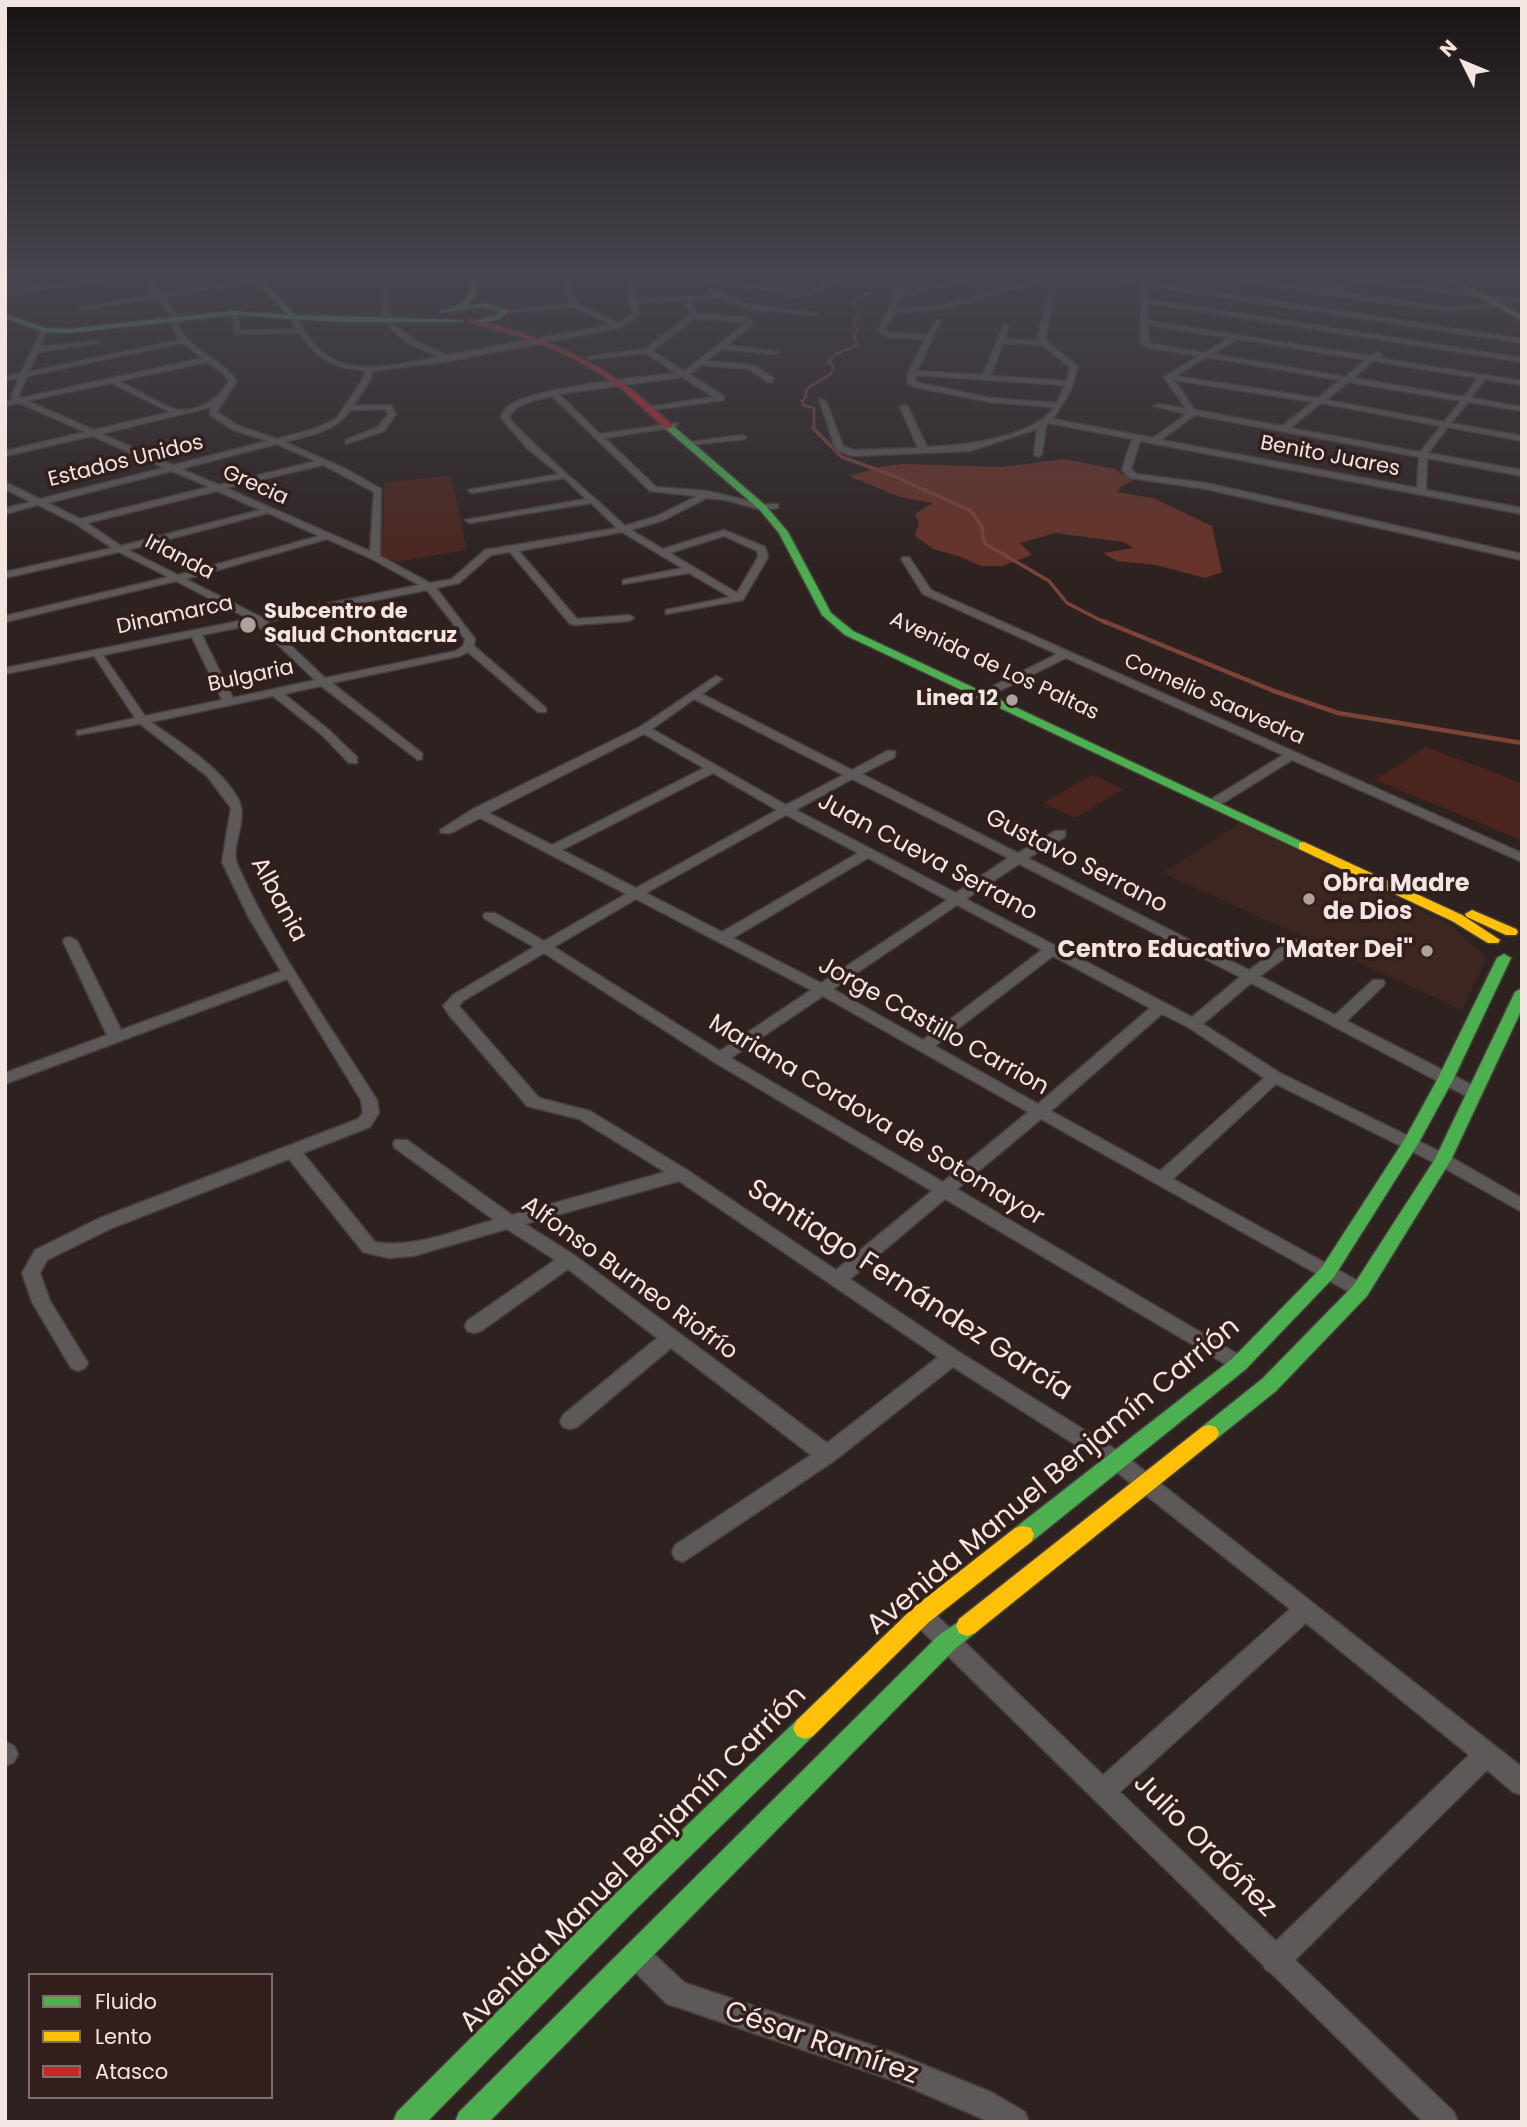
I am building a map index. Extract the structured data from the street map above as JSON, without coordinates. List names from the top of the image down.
{
  "streets": {
    "main road": ["Avenida de Los Paltas", "Avenida Manuel Benjamín Carrión"],
    "street": [
      "Benito Juares",
      "Estados Unidos",
      "Grecia",
      "Irlanda",
      "Dinamarca",
      "Bulgaria",
      "Cornelio Saavedra",
      "Juan Cueva Serrano",
      "Gustavo Serrano",
      "Albania",
      "Jorge Castillo Carrion",
      "Mariana Cordova de Sotomayor",
      "Alfonso Burneo Riofrío",
      "Santiago Fernández García",
      "Julio Ordóñez",
      "César Ramírez"
    ]
  },
  "crossings": [
    ["Estados Unidos", "Grecia"],
    ["Estados Unidos", "Irlanda"],
    ["Grecia", "Dinamarca"],
    ["Irlanda", "Dinamarca"],
    ["Irlanda", "Bulgaria"],
    ["Dinamarca", "Albania"],
    ["Bulgaria", "Albania"],
    ["Juan Cueva Serrano", "Avenida Manuel Benjamín Carrión"],
    ["Gustavo Serrano", "Avenida Manuel Benjamín Carrión"],
    ["Jorge Castillo Carrion", "Avenida Manuel Benjamín Carrión"],
    ["Mariana Cordova de Sotomayor", "Santiago Fernández García"],
    ["Mariana Cordova de Sotomayor", "Avenida Manuel Benjamín Carrión"],
    ["Santiago Fernández García", "Avenida Manuel Benjamín Carrión"],
    ["Avenida Manuel Benjamín Carrión", "Julio Ordóñez"]
  ],
  "places": [
    "Subcentro de Salud Chontacruz",
    "Linea 12",
    "Obra Madre de Dios",
    "Centro Educativo \"Mater Dei\""
  ],
  "legend": ["Fluido", "Lento", "Atasco"],
  "north": "top left"
}
